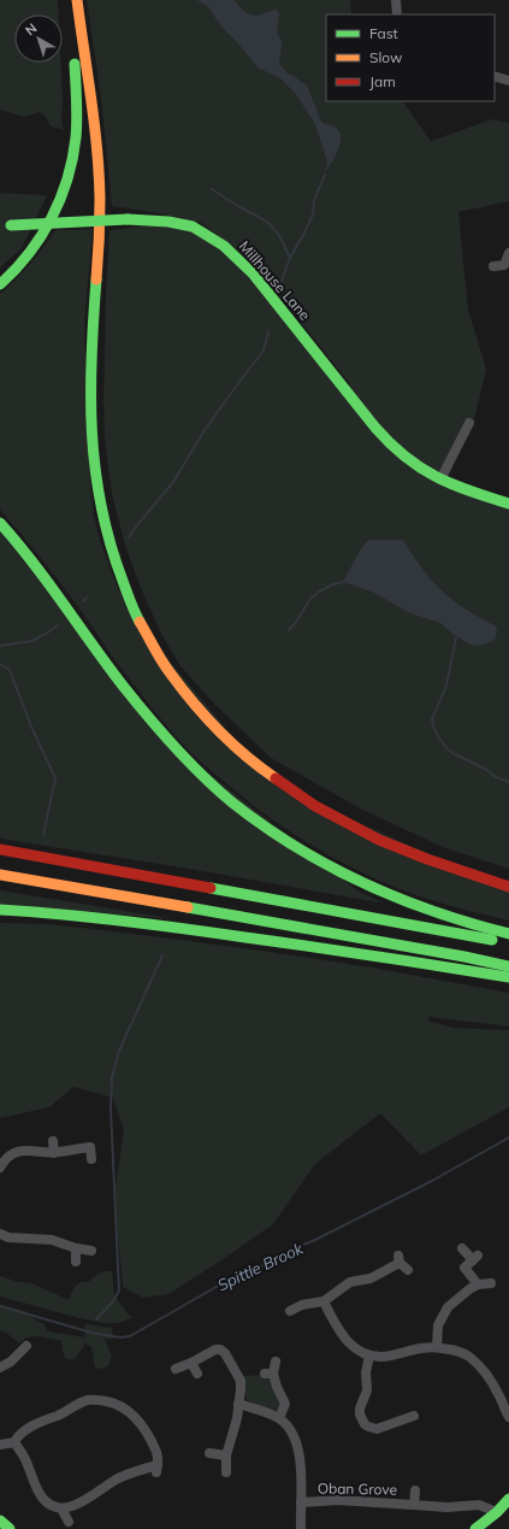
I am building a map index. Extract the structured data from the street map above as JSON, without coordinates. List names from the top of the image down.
{
  "streets": {
    "main road": ["Millhouse Lane"],
    "street": ["Oban Grove"]
  },
  "water": ["Spittle Brook"],
  "legend": ["Fast", "Slow", "Jam"],
  "north": "top left"
}
